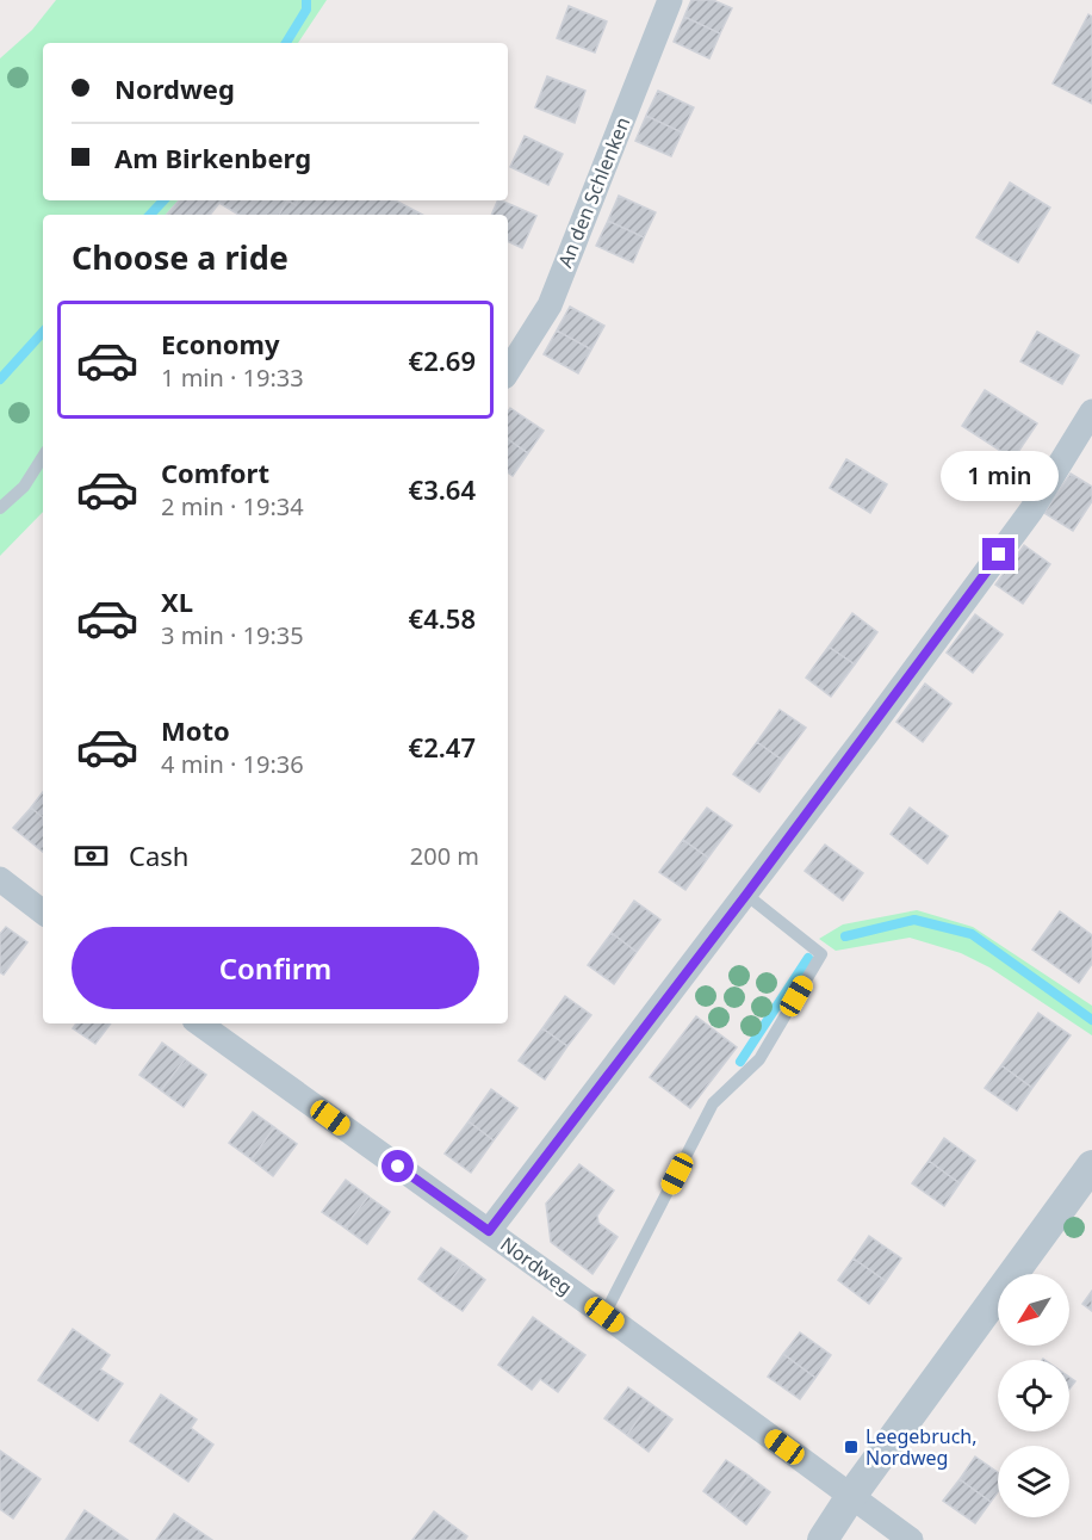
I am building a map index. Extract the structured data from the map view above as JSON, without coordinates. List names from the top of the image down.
{
  "streets": {
    "street": ["An den Schlenken", "Nordweg"]
  },
  "places": {
    "transit": ["Leegebruch, Nordweg"]
  },
  "north": "bottom left",
  "page": {
    "banner": ["Nordweg", "Am Birkenberg"],
    "heading": "Choose a ride",
    "list": [
      {
        "name": "Economy",
        "note": "1 min · 19:33",
        "value": "€2.69"
      },
      {
        "name": "Comfort",
        "note": "2 min · 19:34",
        "value": "€3.64"
      },
      {
        "name": "XL",
        "note": "3 min · 19:35",
        "value": "€4.58"
      },
      {
        "name": "Moto",
        "note": "4 min · 19:36",
        "value": "€2.47"
      }
    ],
    "bubble": "1 min",
    "pay": ["Cash", "200 m"],
    "buttons": "Confirm"
  }
}
